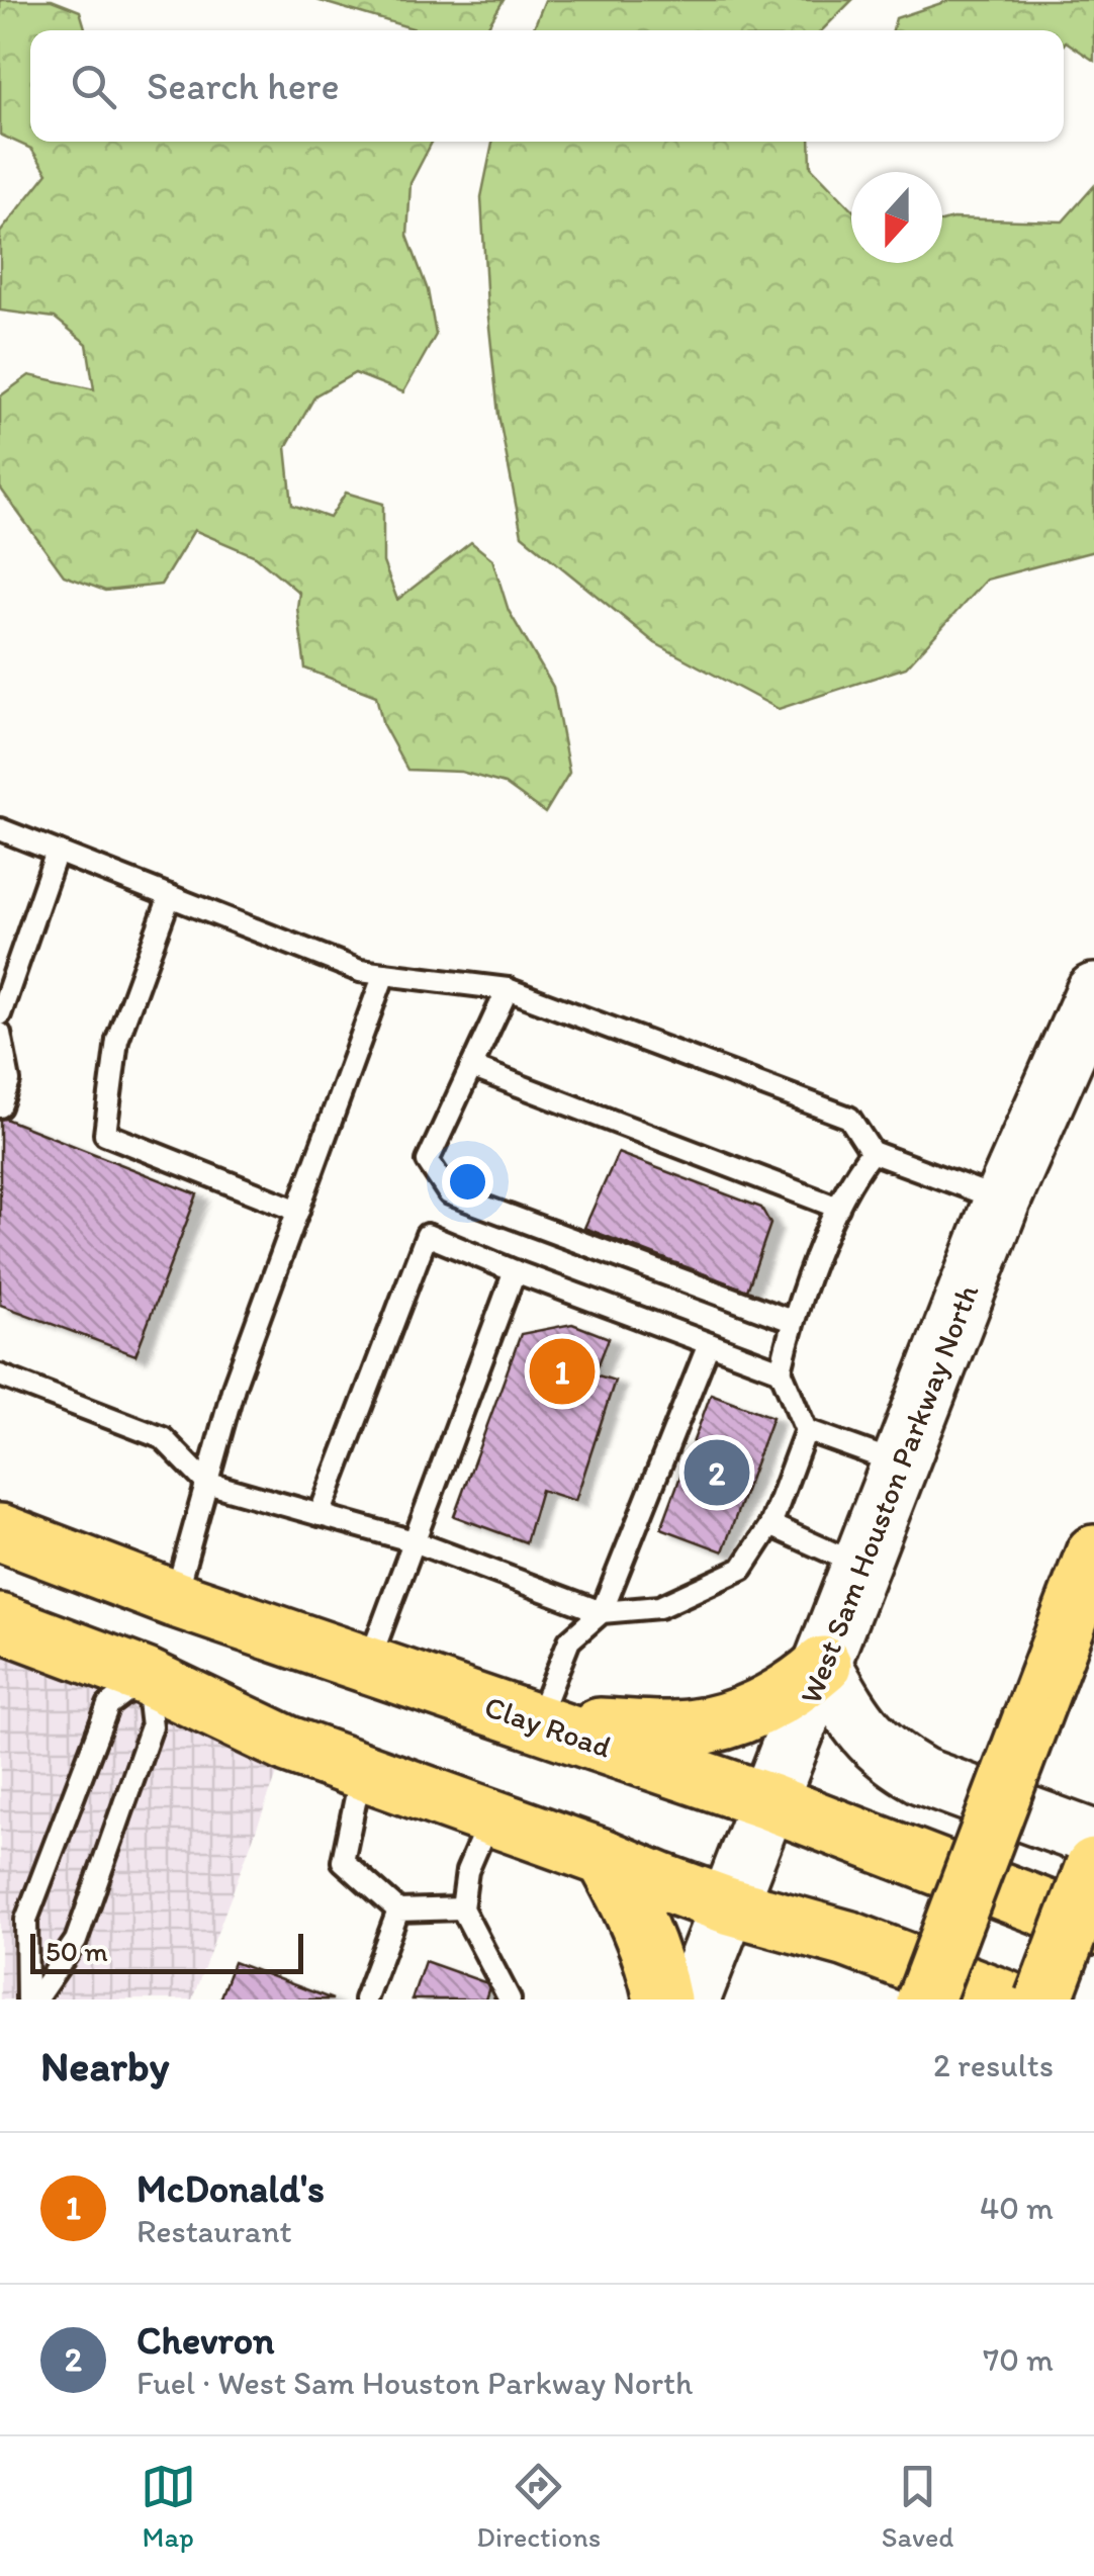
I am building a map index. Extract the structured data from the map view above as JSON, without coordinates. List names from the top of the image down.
{
  "streets": {
    "main road": ["West Sam Houston Parkway North", "Clay Road"]
  },
  "crossings": [
    ["West Sam Houston Parkway North", "Clay Road"]
  ],
  "scale_bar": "50 m",
  "north": "bottom",
  "page": {
    "search": "Search here",
    "pins": ["1", "2"],
    "scale": "50 m",
    "heading": ["Nearby", "2 results"],
    "list": [
      {
        "mark": "1",
        "name": "McDonald's",
        "note": "Restaurant",
        "value": "40 m"
      },
      {
        "mark": "2",
        "name": "Chevron",
        "note": "Fuel · West Sam Houston Parkway North",
        "value": "70 m"
      }
    ],
    "nav": ["Map", "Directions", "Saved"]
  }
}
